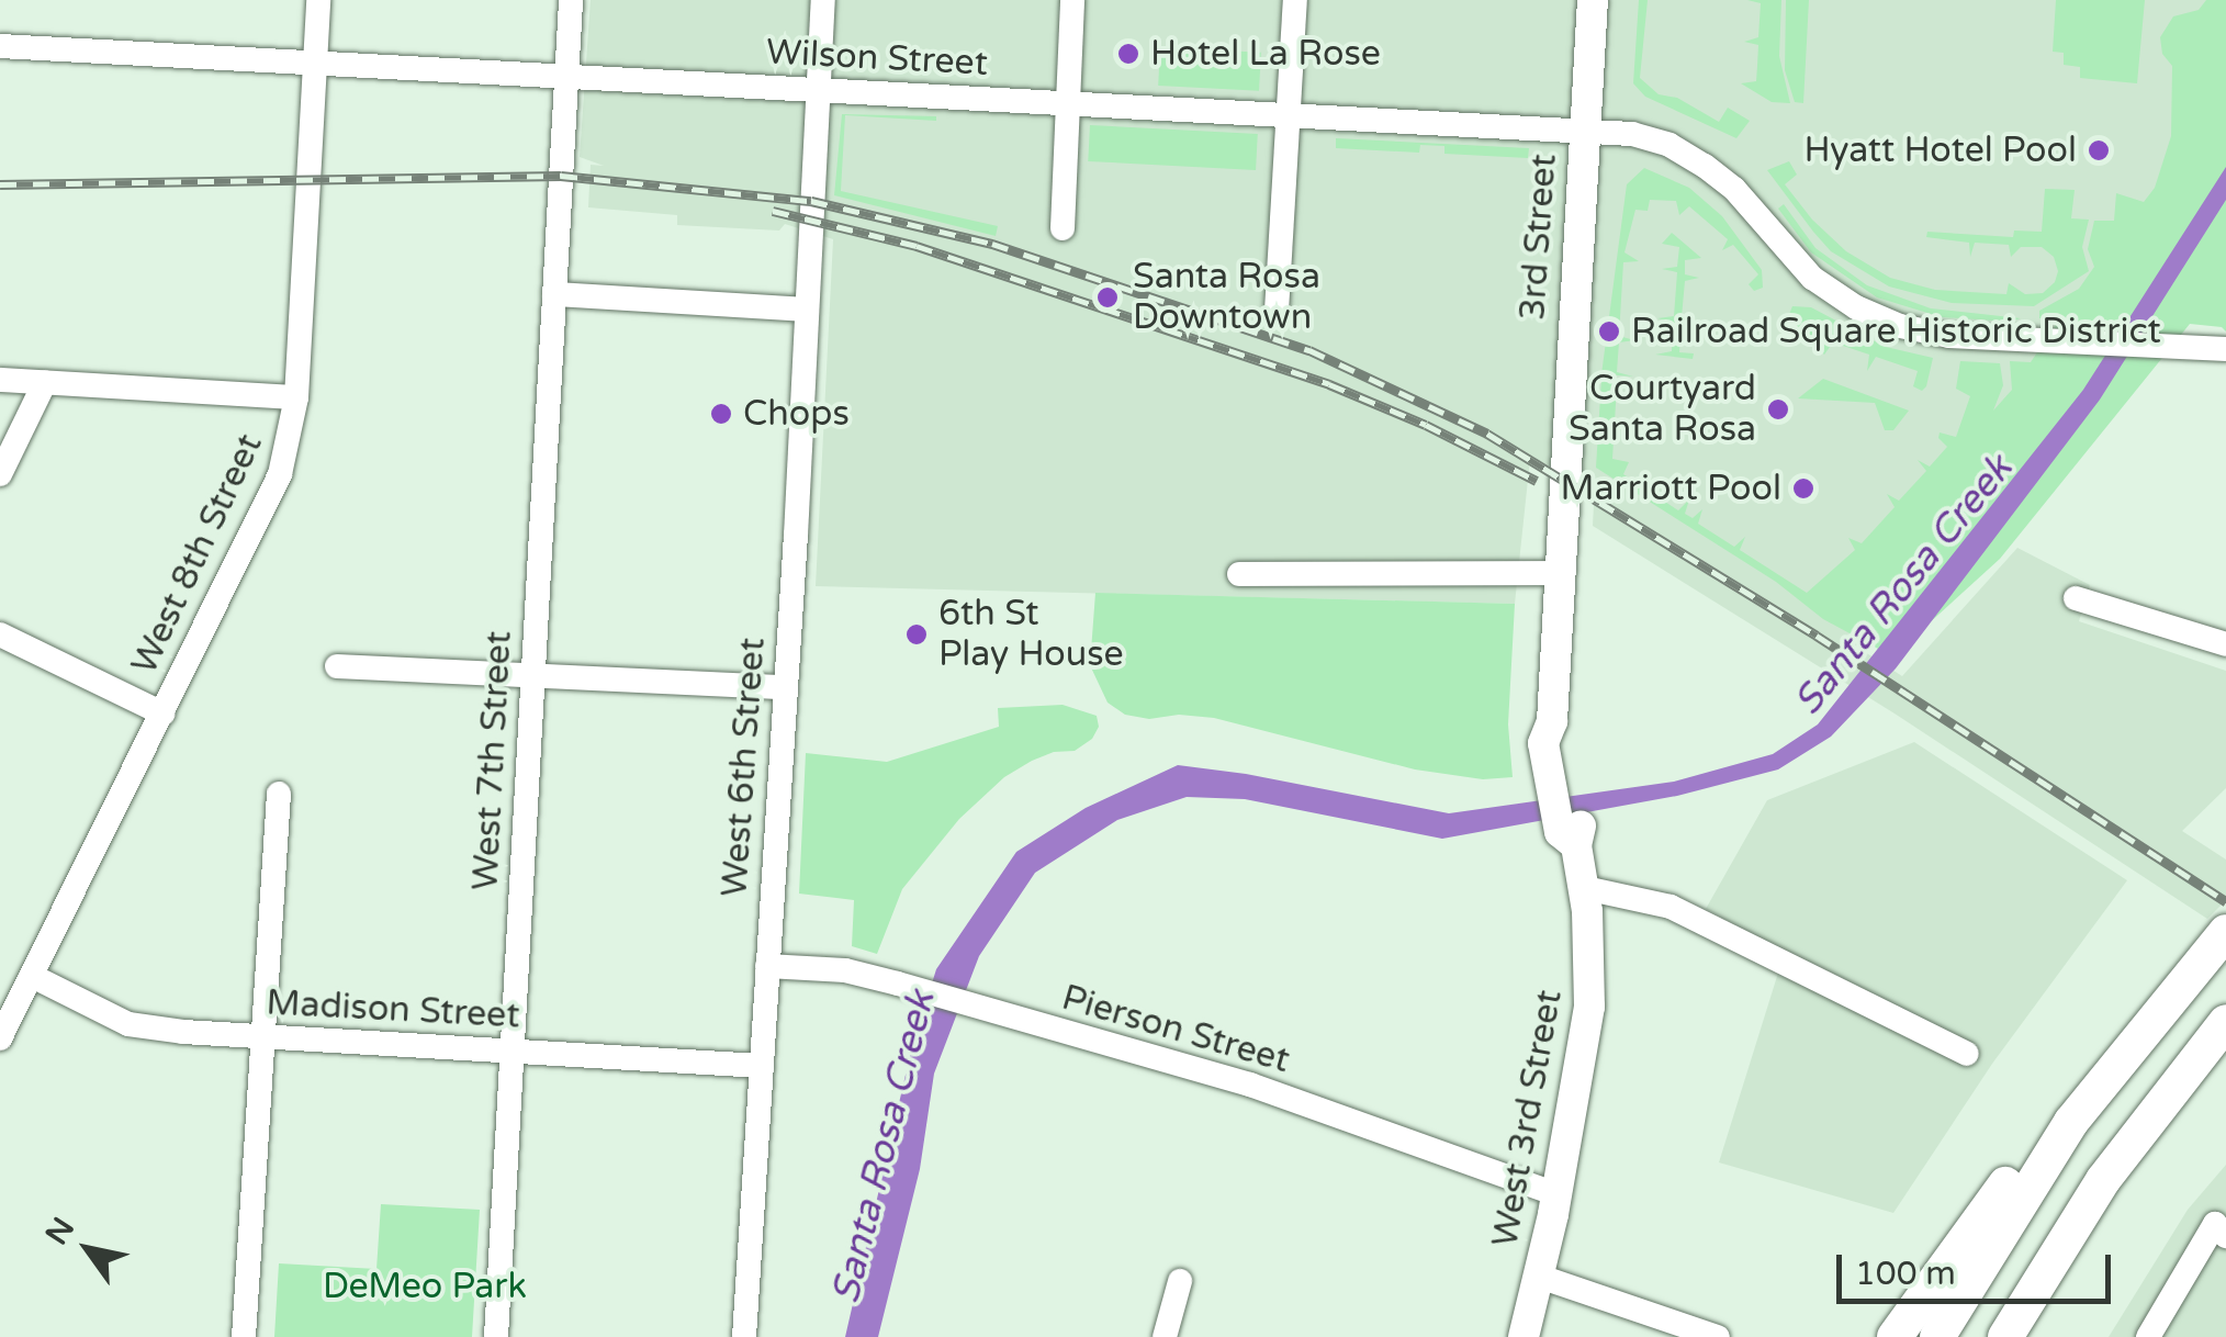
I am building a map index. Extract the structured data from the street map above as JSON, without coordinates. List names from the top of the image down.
{
  "streets": {
    "main road": ["3rd Street", "West 3rd Street"],
    "street": [
      "Wilson Street",
      "West 8th Street",
      "West 7th Street",
      "West 6th Street",
      "Madison Street",
      "Pierson Street"
    ]
  },
  "crossings": [
    ["Wilson Street", "3rd Street"],
    ["Wilson Street", "West 8th Street"],
    ["Wilson Street", "West 7th Street"],
    ["Wilson Street", "West 6th Street"],
    ["3rd Street", "West 3rd Street"],
    ["West 8th Street", "Madison Street"],
    ["West 7th Street", "Madison Street"],
    ["West 6th Street", "Madison Street"],
    ["West 6th Street", "Pierson Street"],
    ["Pierson Street", "West 3rd Street"]
  ],
  "water": ["Santa Rosa Creek"],
  "parks": ["DeMeo Park"],
  "places": [
    "Hotel La Rose",
    "Hyatt Hotel Pool",
    "Santa Rosa Downtown",
    "Railroad Square Historic District",
    "Courtyard Santa Rosa",
    "Chops",
    "Marriott Pool",
    "6th St Play House"
  ],
  "scale_bar": "100 m",
  "north": "top left"
}
